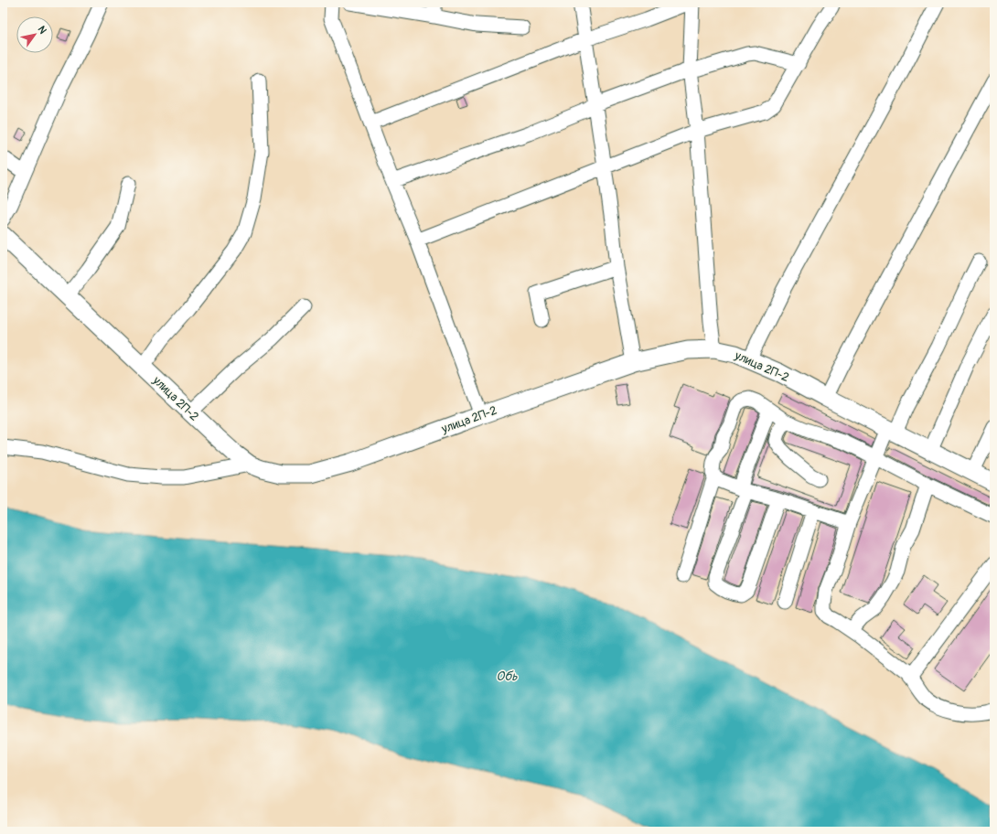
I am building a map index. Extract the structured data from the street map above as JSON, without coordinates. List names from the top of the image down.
{
  "streets": {
    "main road": ["улица 2П-2"]
  },
  "water": ["Обь"],
  "north": "top right"
}
